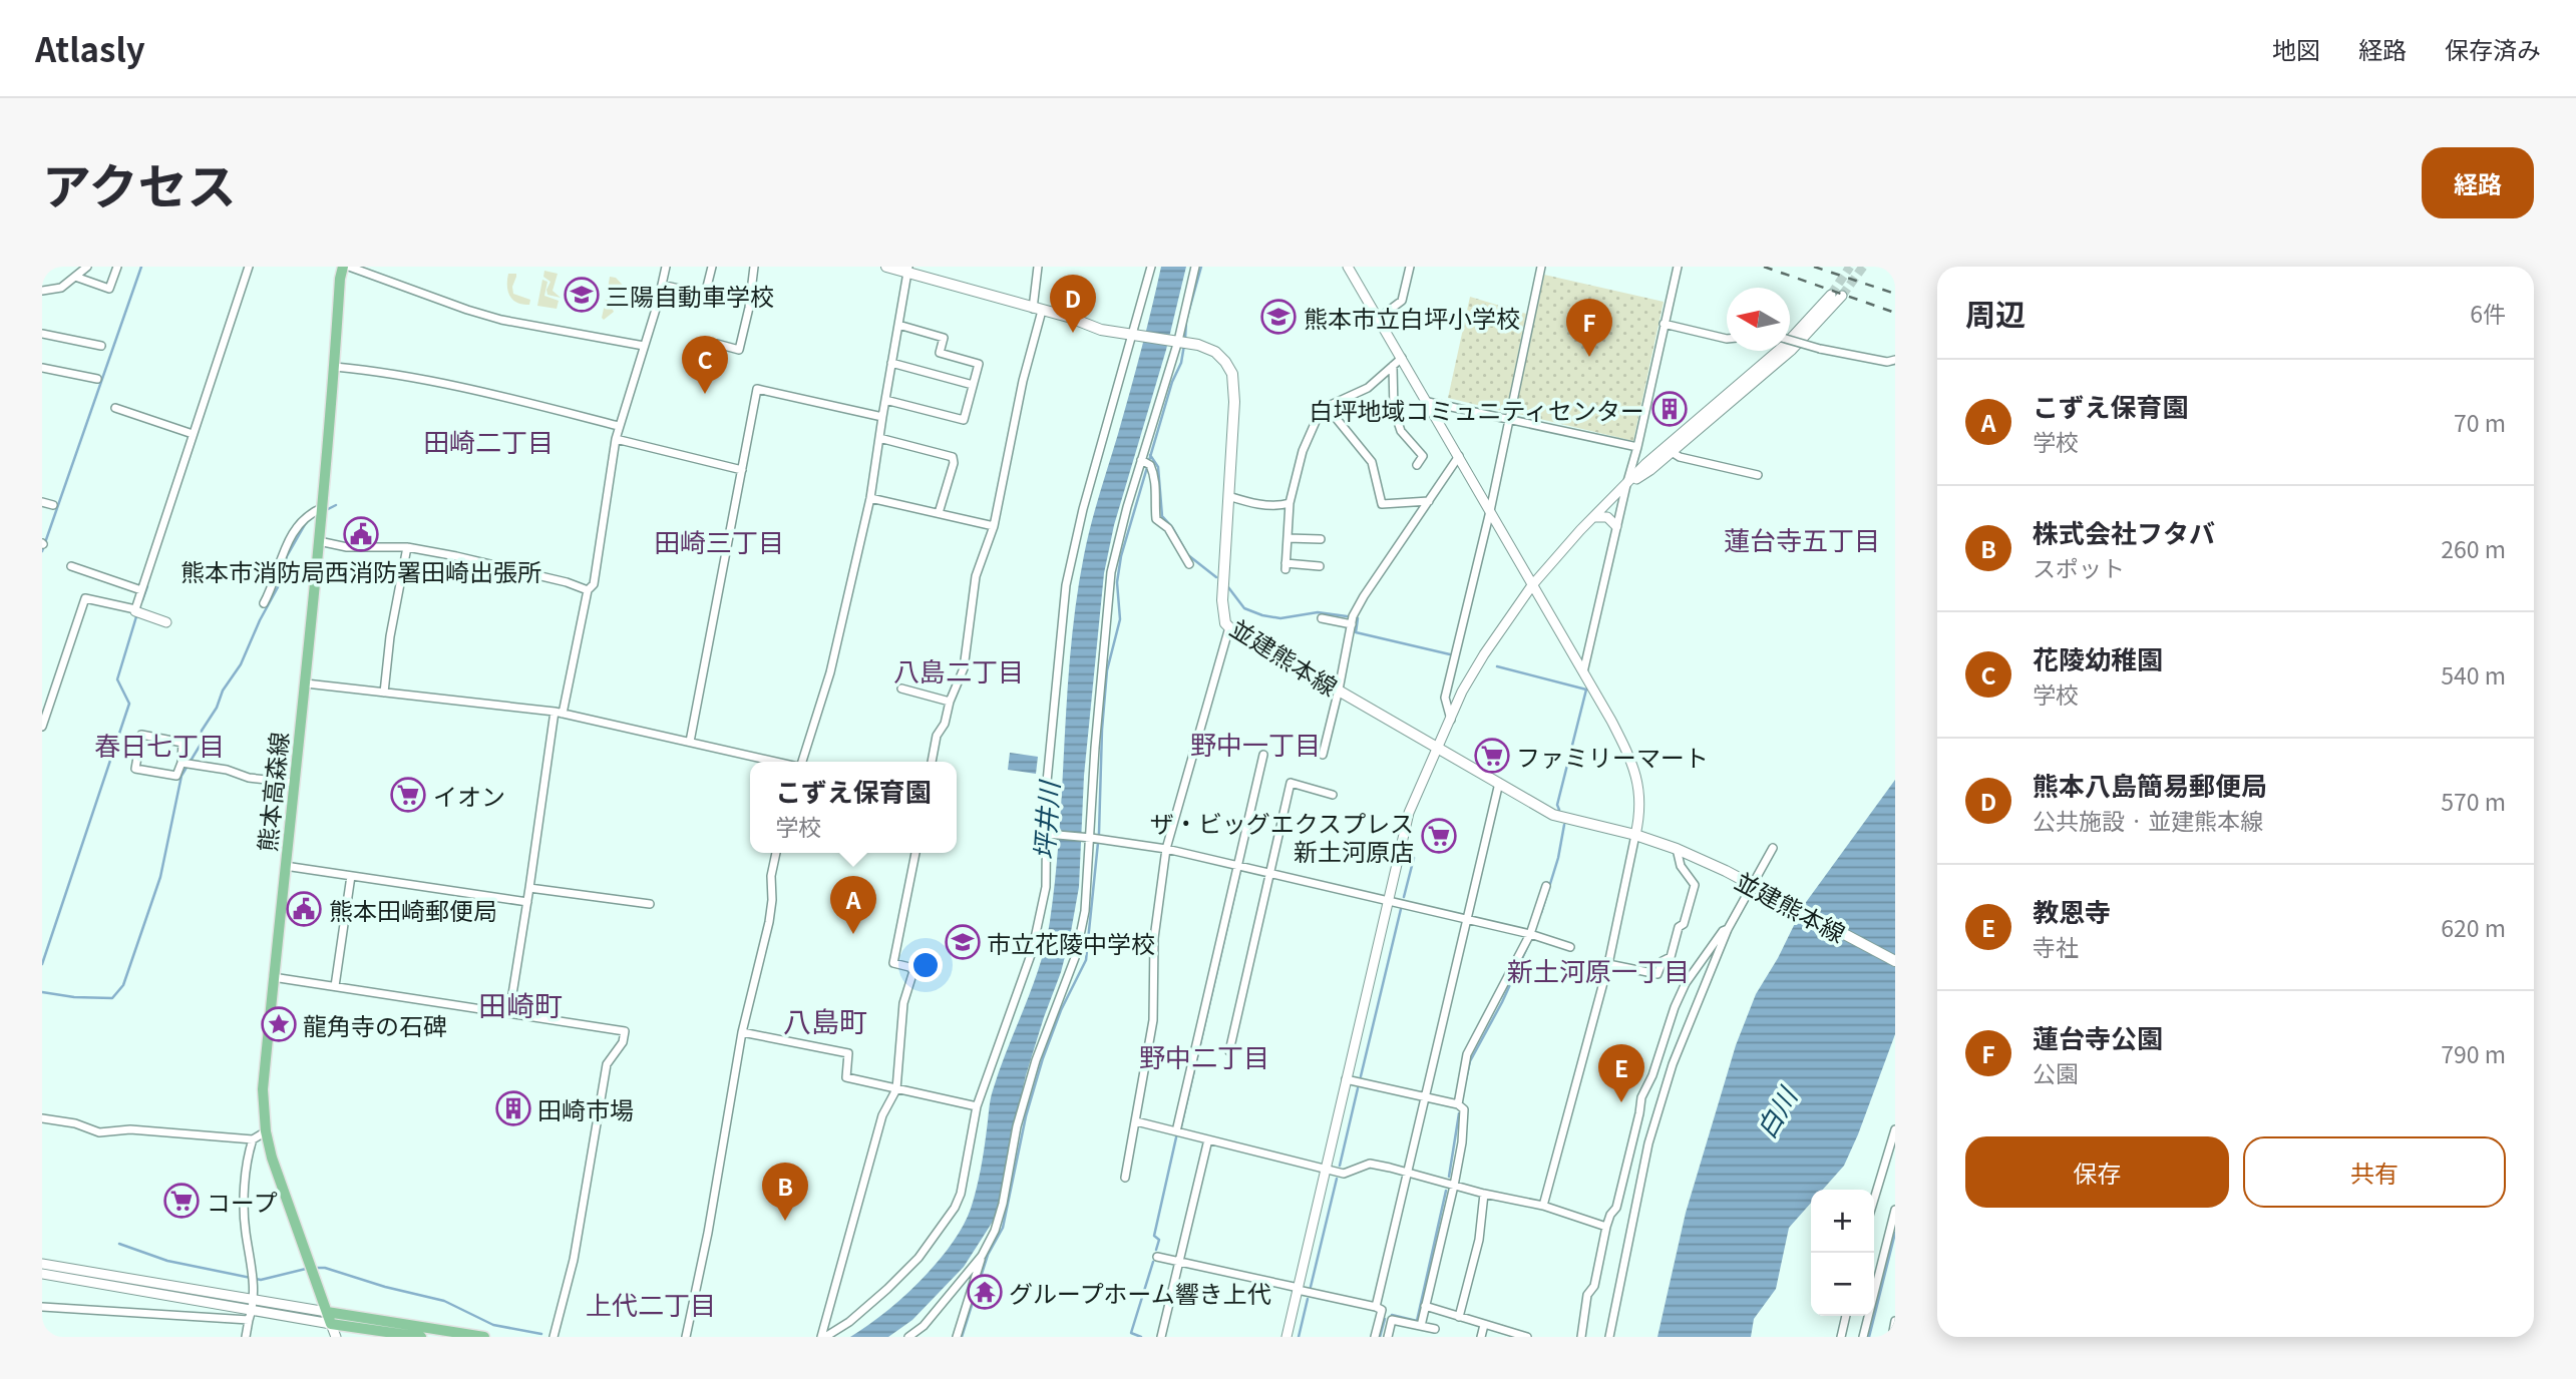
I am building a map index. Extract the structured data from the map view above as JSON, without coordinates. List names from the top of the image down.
{
  "streets": {
    "main road": ["並建熊本線", "熊本高森線"]
  },
  "districts": [
    "田崎二丁目",
    "蓮台寺五丁目",
    "田崎三丁目",
    "八島二丁目",
    "野中一丁目",
    "春日七丁目",
    "新土河原一丁目",
    "田崎町",
    "八島町",
    "野中二丁目",
    "上代二丁目"
  ],
  "water": ["坪井川", "白川"],
  "places": {
    "school or university": ["三陽自動車学校", "熊本市立白坪小学校", "市立花陵中学校"],
    "building": ["白坪地域コミュニティセンター", "田崎市場"],
    "public building": ["熊本市消防局西消防署田崎出張所", "熊本田崎郵便局"],
    "supermarket": [
      "ファミリーマート",
      "イオン",
      "ザ・ビッグエクスプレス 新土河原店",
      "コープ"
    ],
    "place": ["龍角寺の石碑"],
    "temple": ["グループホーム響き上代"]
  },
  "north": "left",
  "page": {
    "header": "Atlasly",
    "nav": ["地図", "経路", "保存済み"],
    "title": "アクセス",
    "buttons": [
      "経路",
      ["保存", "共有"]
    ],
    "heading": ["周辺", "6件"],
    "pins": [
      "D",
      "F",
      "C",
      "A",
      "E",
      "B"
    ],
    "list": [
      {
        "mark": "A",
        "name": "こずえ保育園",
        "note": "学校",
        "value": "70 m"
      },
      {
        "mark": "B",
        "name": "株式会社フタバ",
        "note": "スポット",
        "value": "260 m"
      },
      {
        "mark": "C",
        "name": "花陵幼稚園",
        "note": "学校",
        "value": "540 m"
      },
      {
        "mark": "D",
        "name": "熊本八島簡易郵便局",
        "note": "公共施設 · 並建熊本線",
        "value": "570 m"
      },
      {
        "mark": "E",
        "name": "教恩寺",
        "note": "寺社",
        "value": "620 m"
      },
      {
        "mark": "F",
        "name": "蓮台寺公園",
        "note": "公園",
        "value": "790 m"
      }
    ],
    "popup": ["こずえ保育園", "学校"],
    "map_buttons": ["+", "−"]
  }
}
